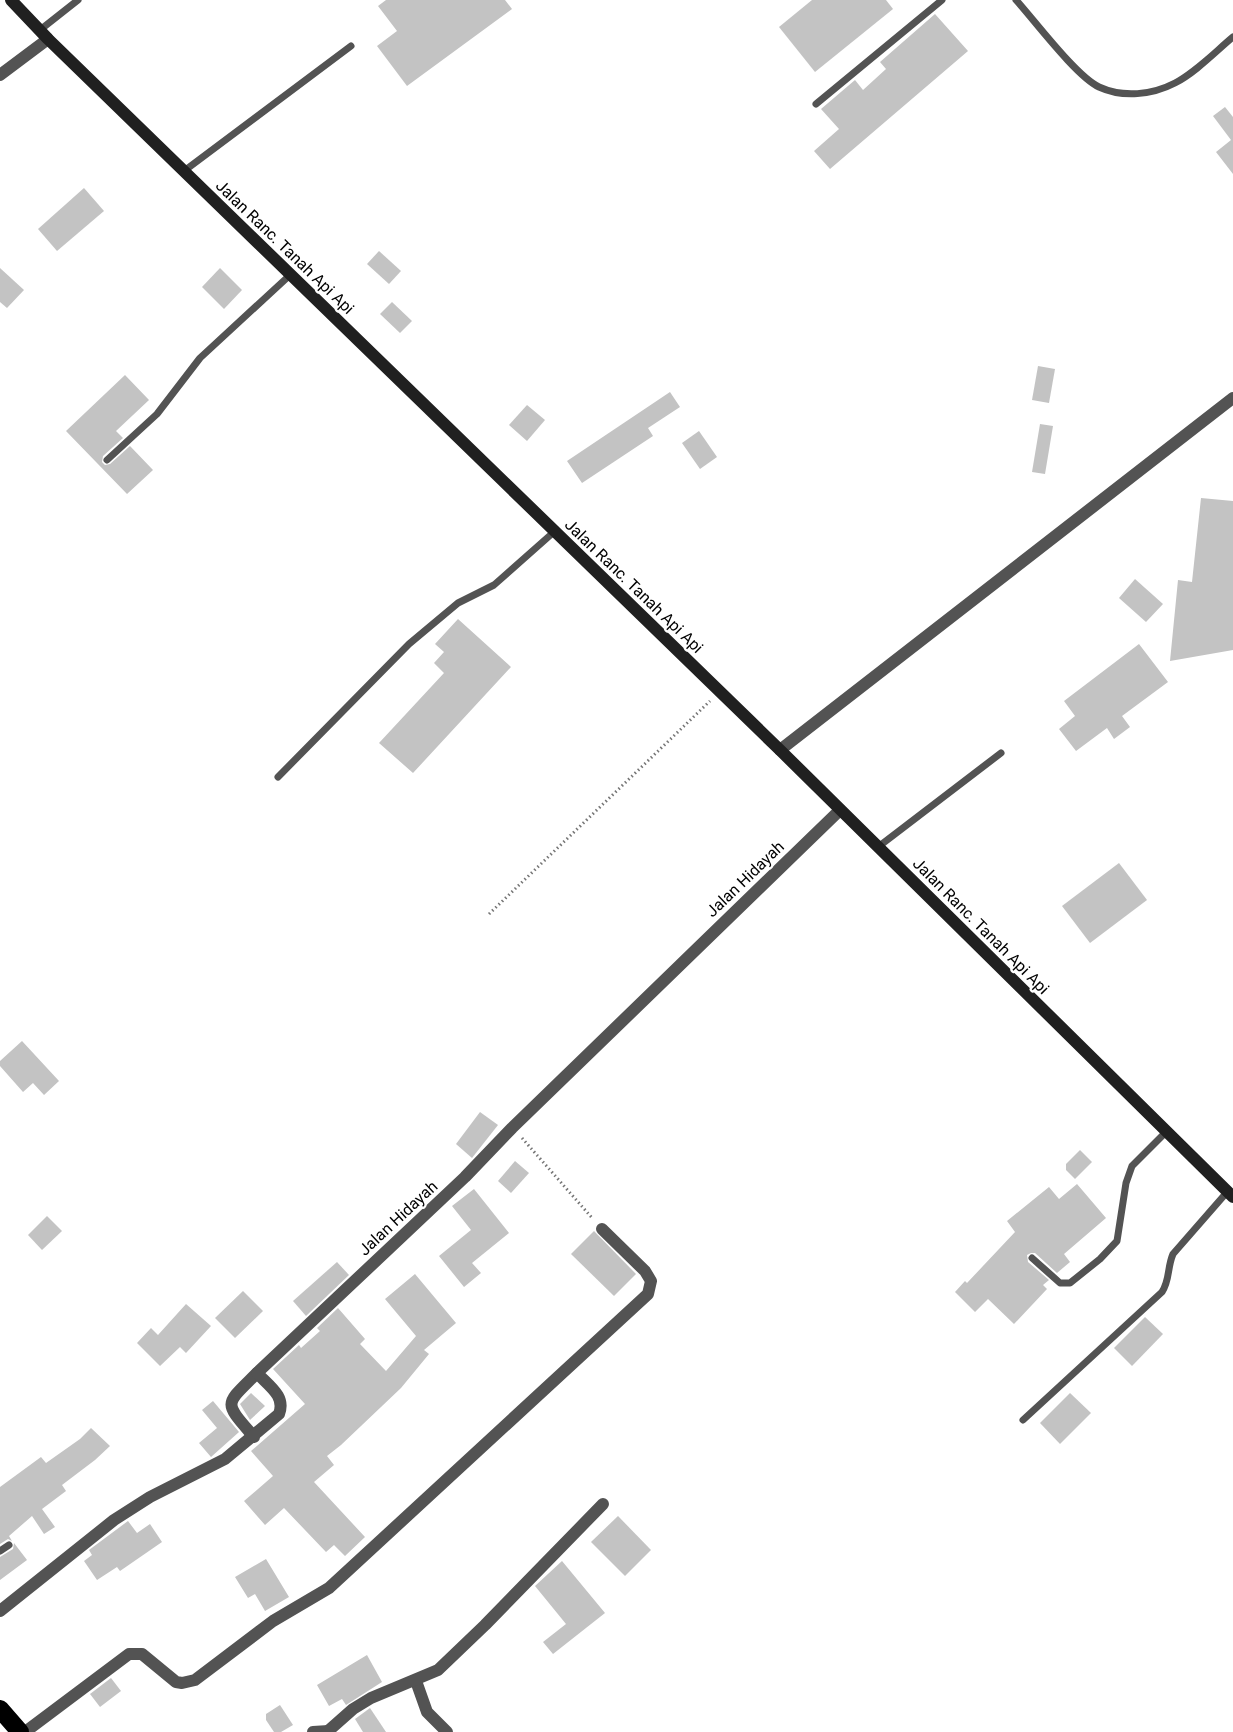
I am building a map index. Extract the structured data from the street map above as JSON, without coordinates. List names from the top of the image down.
{
  "streets": {
    "street": ["Jalan Ranc. Tanah Api Api", "Jalan Hidayah"]
  },
  "crossings": [
    ["Jalan Ranc. Tanah Api Api", "Jalan Hidayah"]
  ]
}
